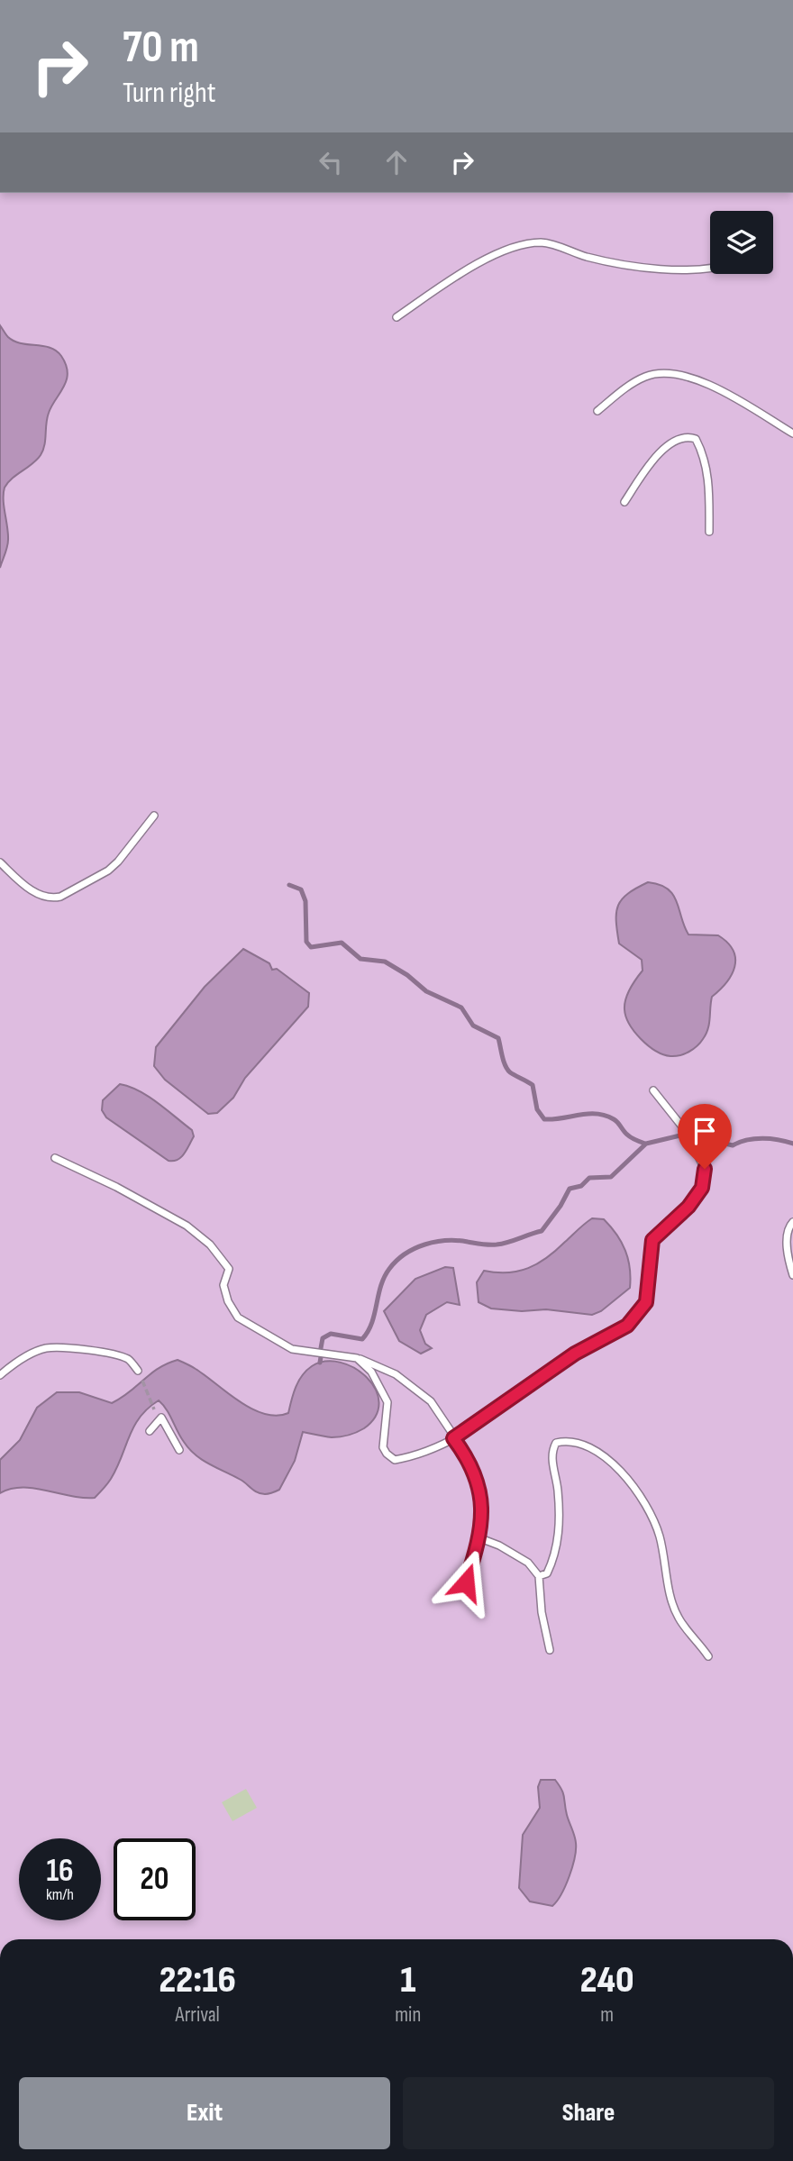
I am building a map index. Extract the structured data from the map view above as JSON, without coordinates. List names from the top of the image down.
{
  "page": {
    "turn": ["70 m", "Turn right"],
    "speed": "16 km/h",
    "limit": "20",
    "eta": [
      "22:16",
      "Arrival",
      "1",
      "min",
      "240",
      "m"
    ],
    "buttons": ["Exit", "Share"]
  }
}
